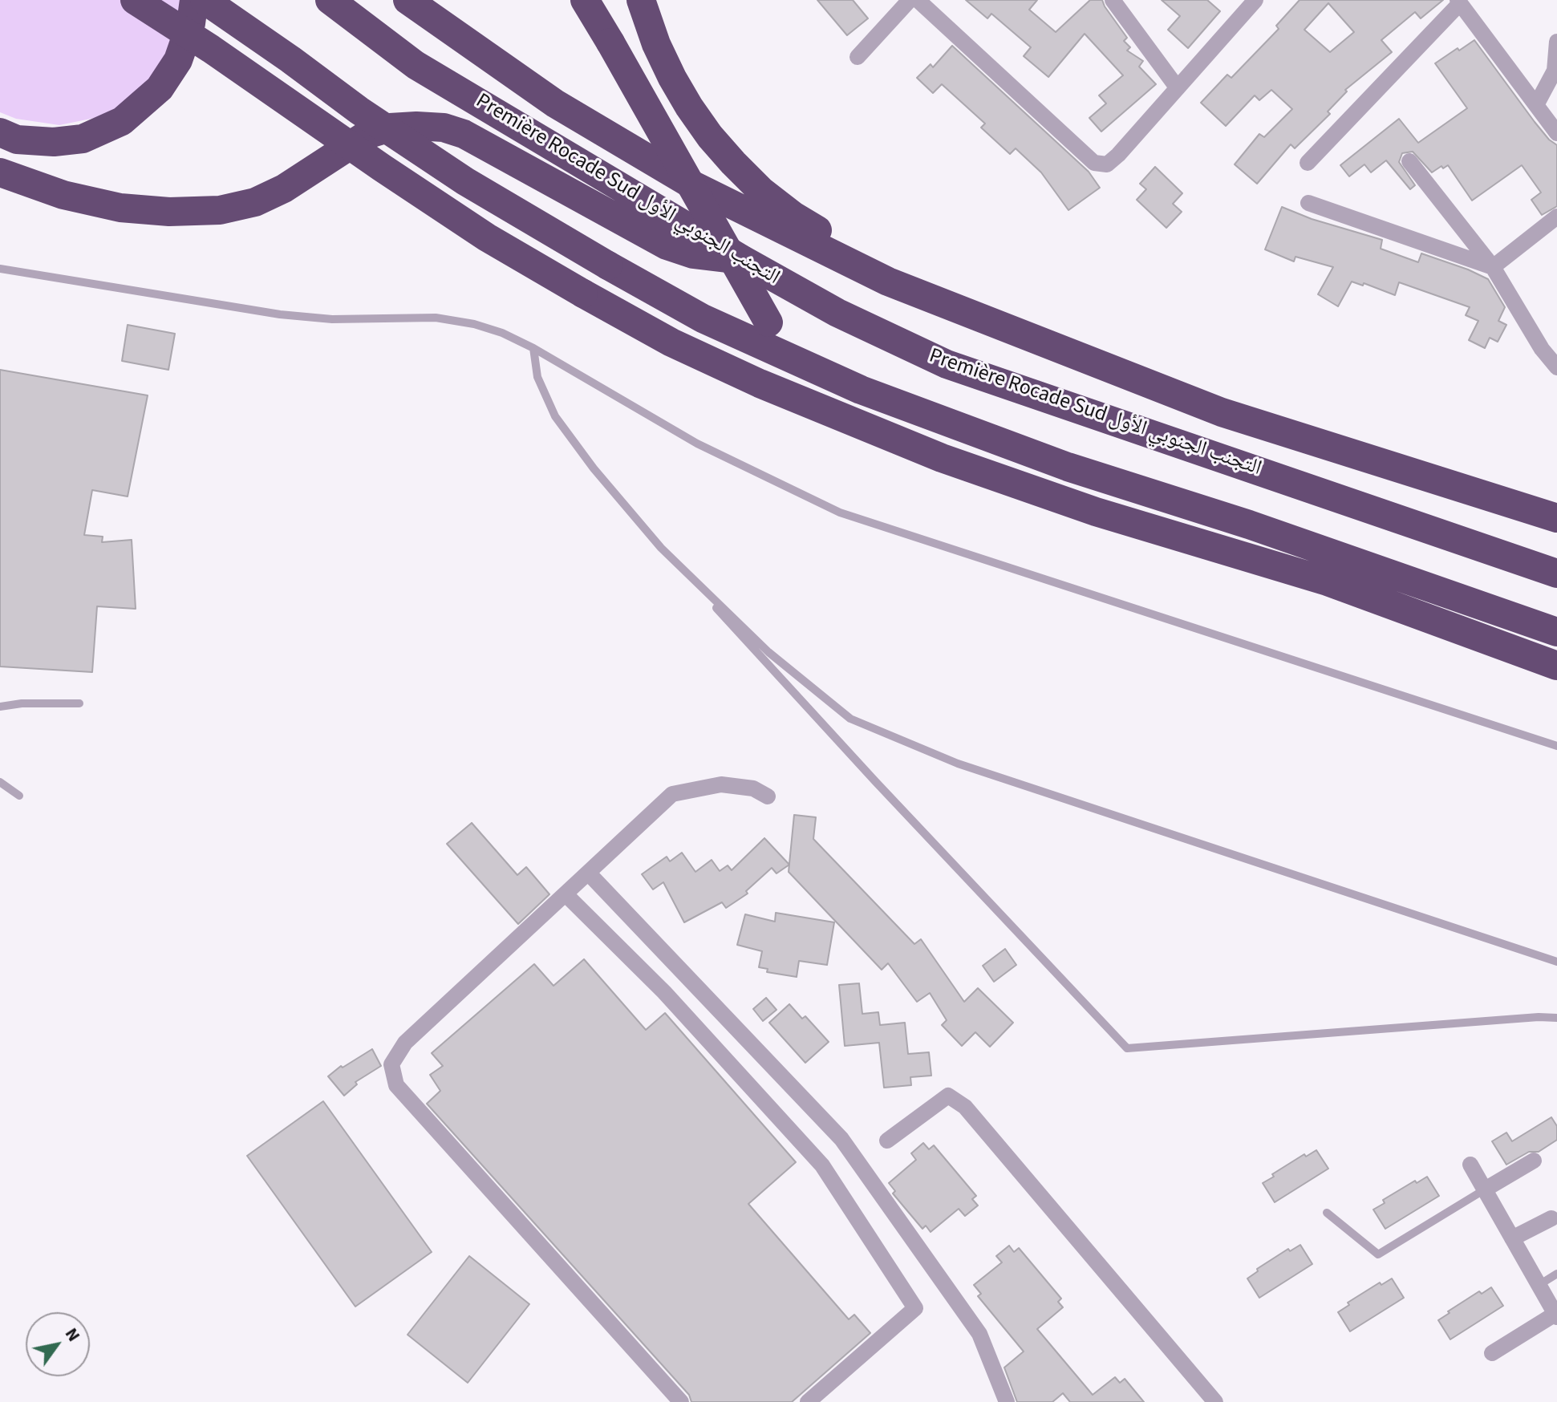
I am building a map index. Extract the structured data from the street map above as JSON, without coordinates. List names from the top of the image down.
{
  "streets": {
    "highway": ["Première Rocade Sud التجنب الجنوبي الأول"]
  },
  "north": "top right"
}
